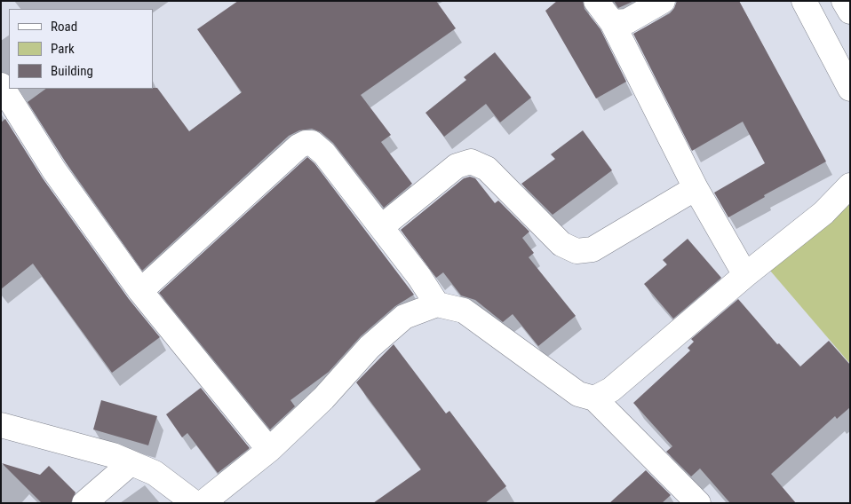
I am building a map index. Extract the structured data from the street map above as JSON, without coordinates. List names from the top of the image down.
{
  "legend": ["Road", "Park", "Building"]
}
